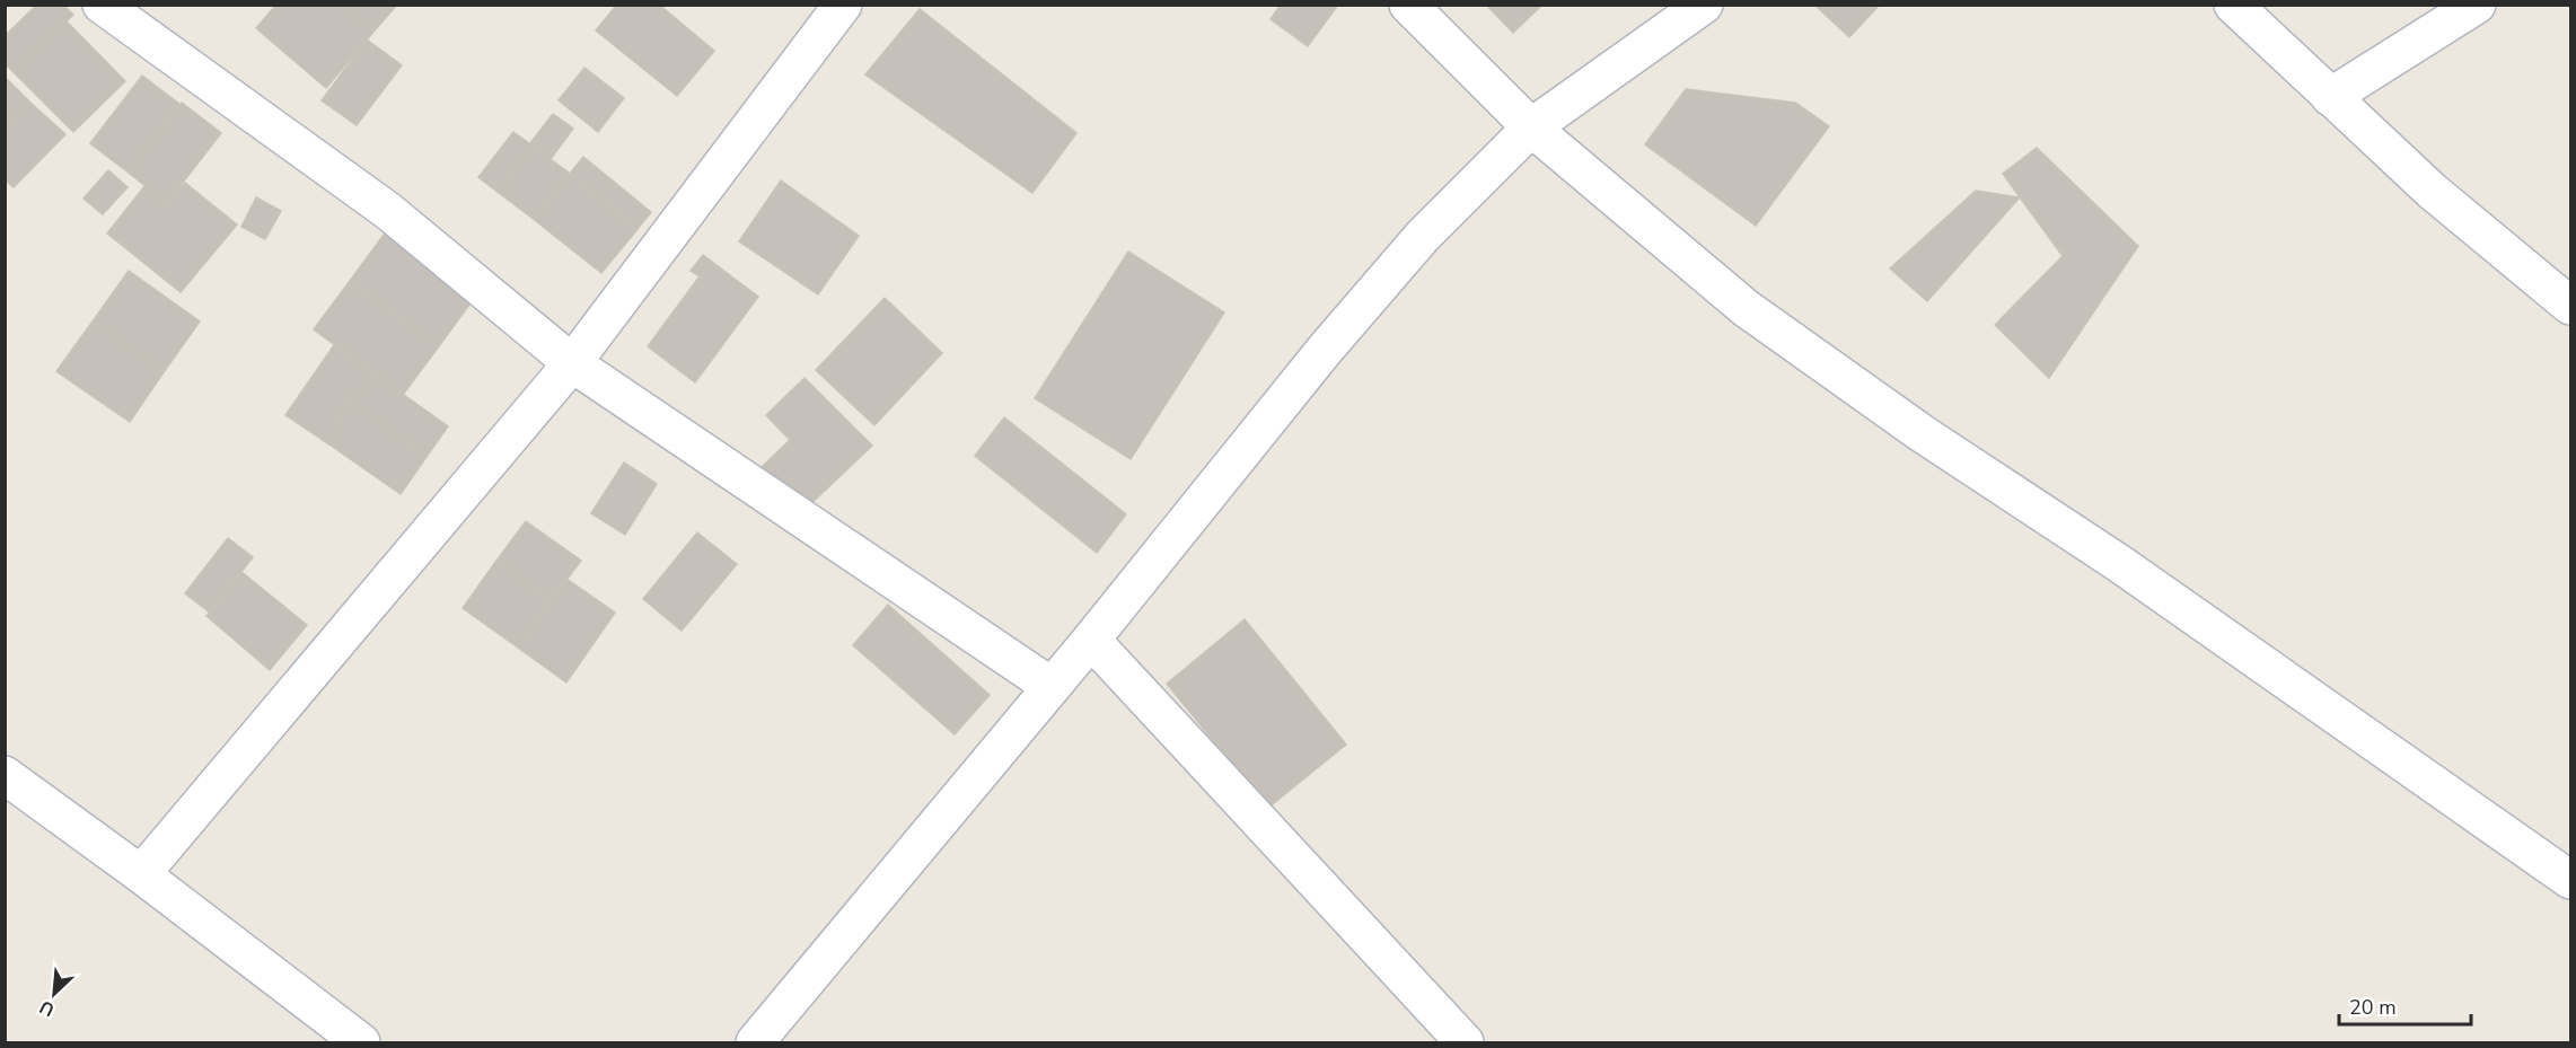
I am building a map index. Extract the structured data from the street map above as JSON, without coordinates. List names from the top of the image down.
{
  "scale_bar": "20 m",
  "north": "bottom left"
}
